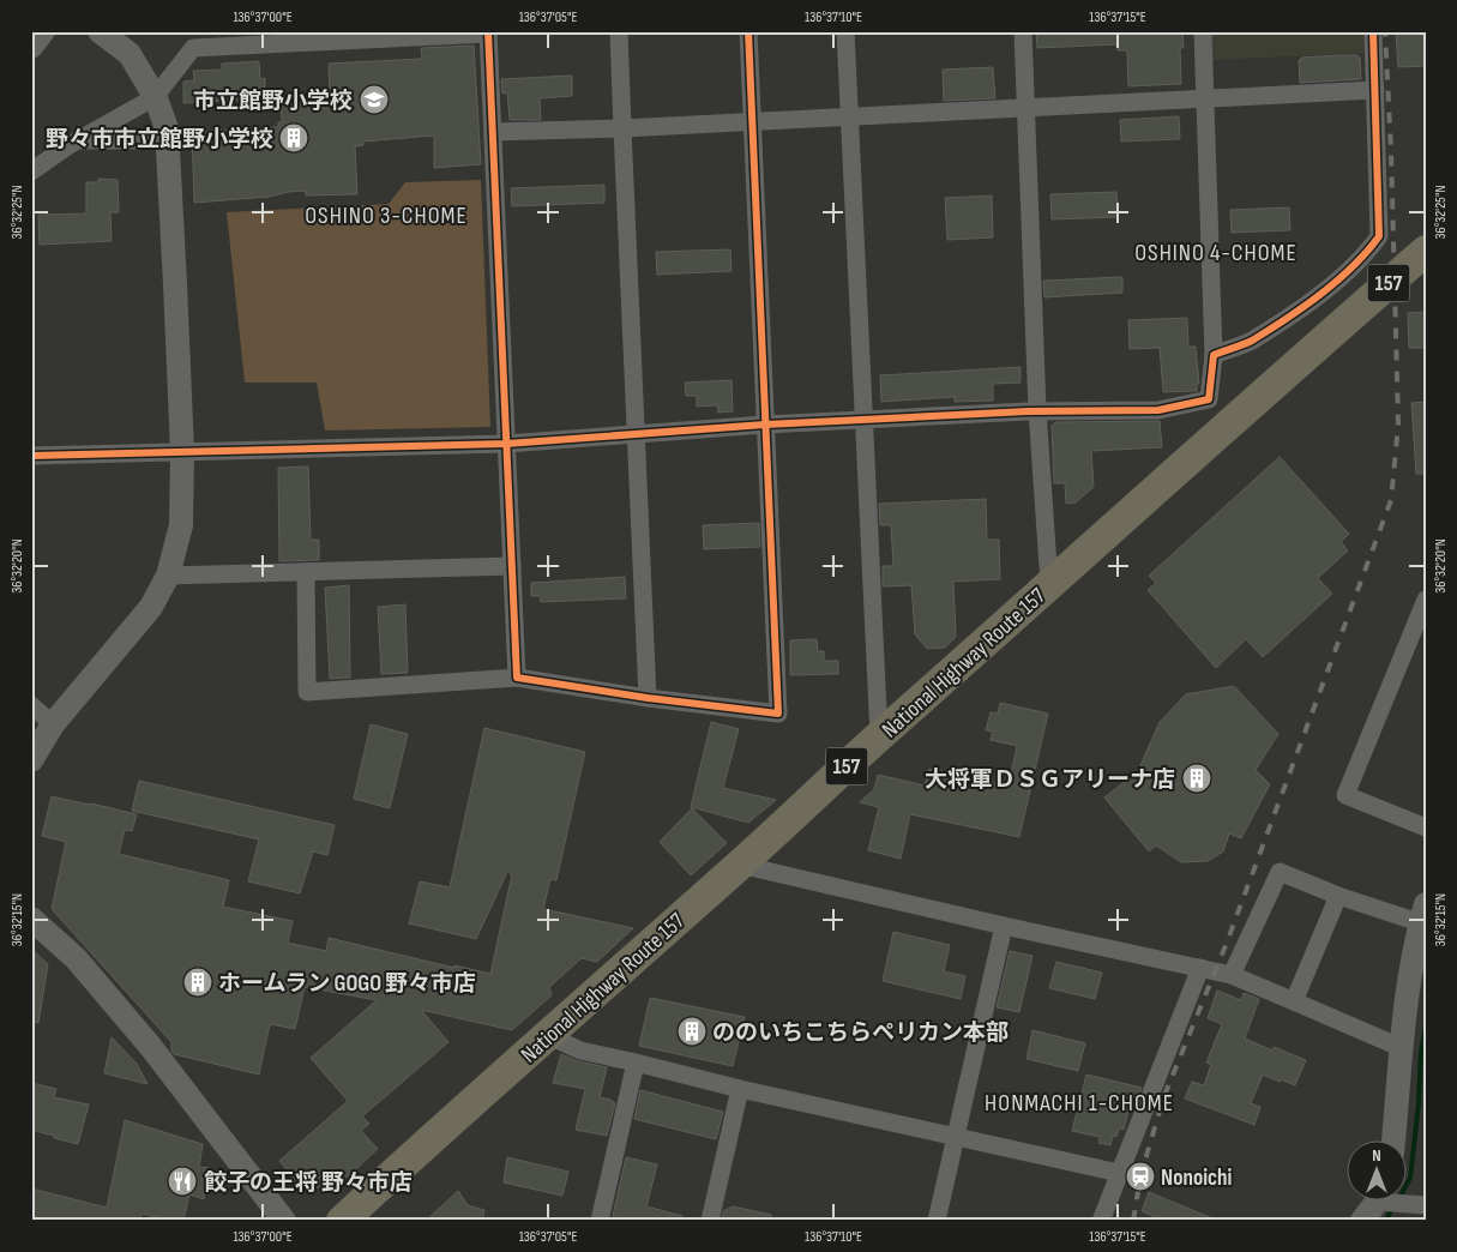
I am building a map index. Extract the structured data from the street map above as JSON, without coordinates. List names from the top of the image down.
{
  "streets": {
    "highway": ["157", "National Highway Route 157"]
  },
  "districts": ["OSHINO 3-CHOME", "OSHINO 4-CHOME", "HONMACHI 1-CHOME"],
  "places": {
    "school or university": ["市立館野小学校"],
    "building": [
      "野々市市立館野小学校",
      "大将軍ＤＳＧアリーナ店",
      "ホームラン GOGO 野々市店",
      "ののいちこちらペリカン本部"
    ],
    "station": ["Nonoichi"],
    "restaurant": ["餃子の王将 野々市店"]
  },
  "north": "top",
  "coordinates": [
    "136°37'00\"E",
    "136°37'05\"E",
    "136°37'10\"E",
    "136°37'15\"E",
    "36°32'25\"N",
    "36°32'20\"N",
    "36°32'15\"N"
  ]
}
